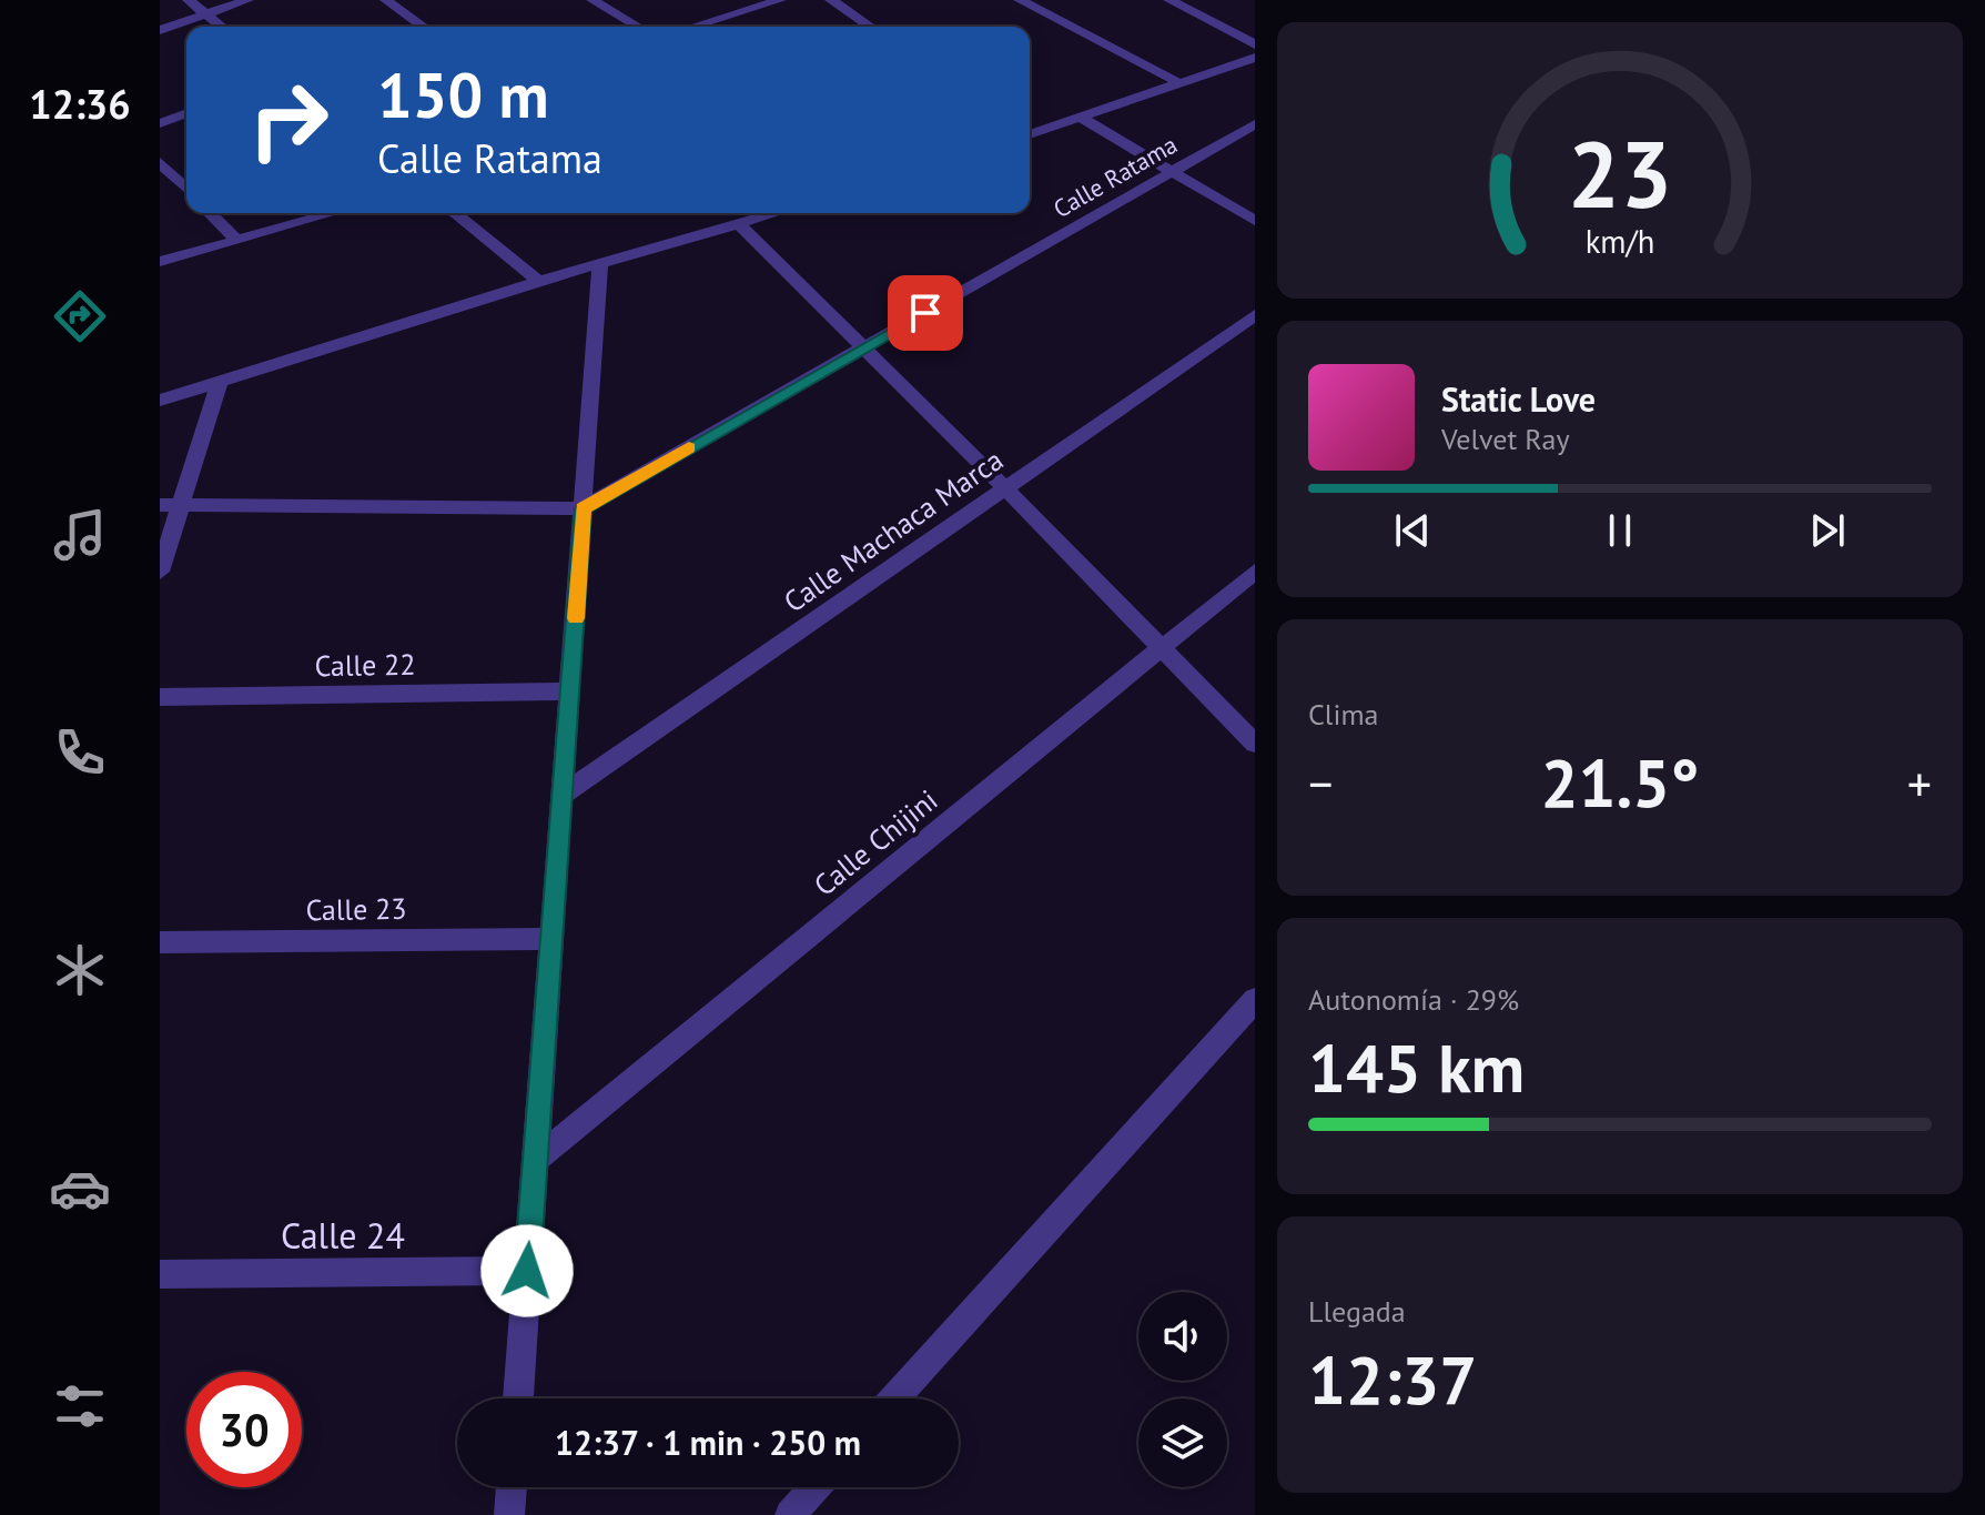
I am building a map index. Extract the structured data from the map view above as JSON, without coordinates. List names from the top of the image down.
{
  "streets": {
    "street": [
      "Calle Ratama",
      "Calle Machaca Marca",
      "Calle 22",
      "Calle Chijini",
      "Calle 23",
      "Calle 24"
    ]
  },
  "page": {
    "tabs": "12:36",
    "turn": ["150 m", "Calle Ratama"],
    "song": ["Static Love", "Velvet Ray"],
    "tile": [
      "Clima",
      ["Autonomía · 29%", "145 km"],
      ["Llegada", "12:37"]
    ],
    "heat": ["−", "21.5°", "+"],
    "limit": "30",
    "trip": "12:37 · 1 min · 250 m",
    "gauge": ["23", "km/h"]
  }
}
